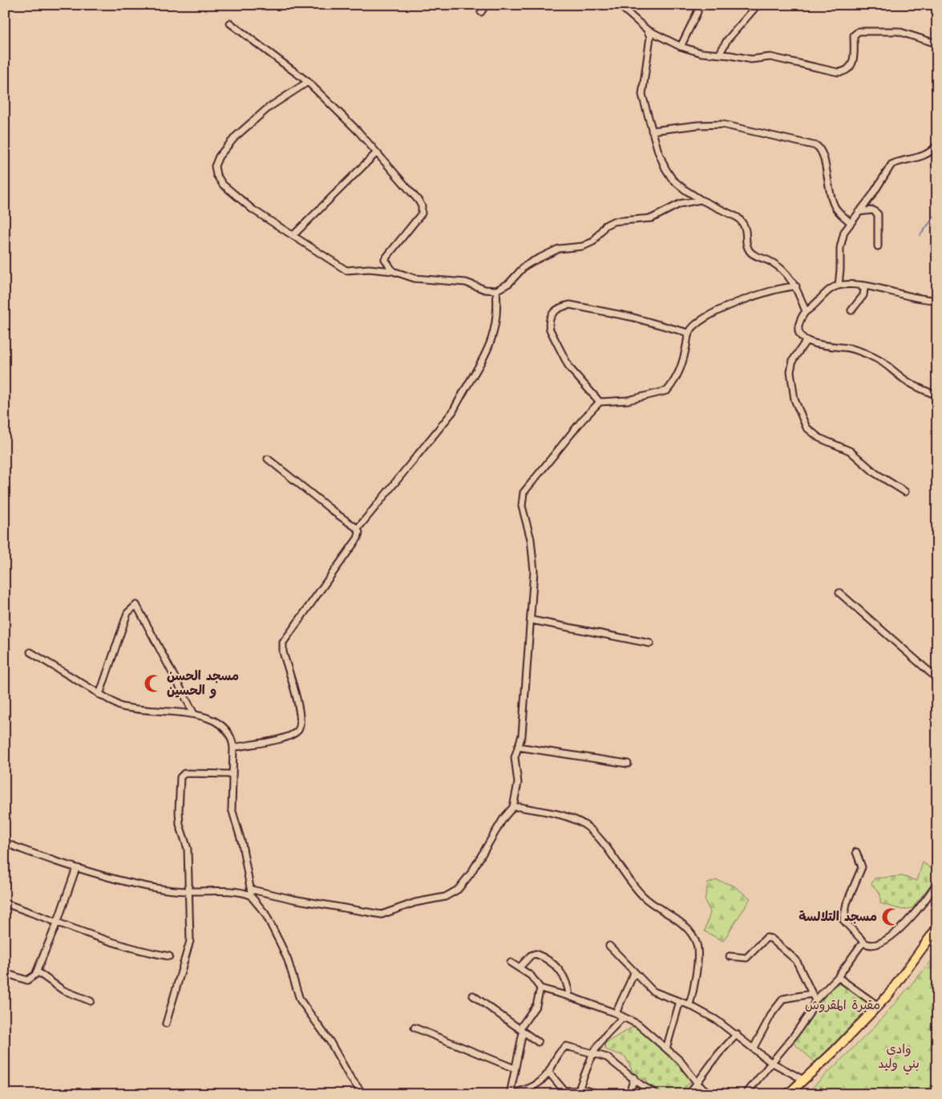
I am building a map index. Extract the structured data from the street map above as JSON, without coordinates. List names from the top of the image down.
{
  "parks": ["مقبرة المقروش", "وادي بني وليد"],
  "places": {
    "mosque": ["مسجد الحسن و الحسين", "مسجد التلالسة"]
  }
}
